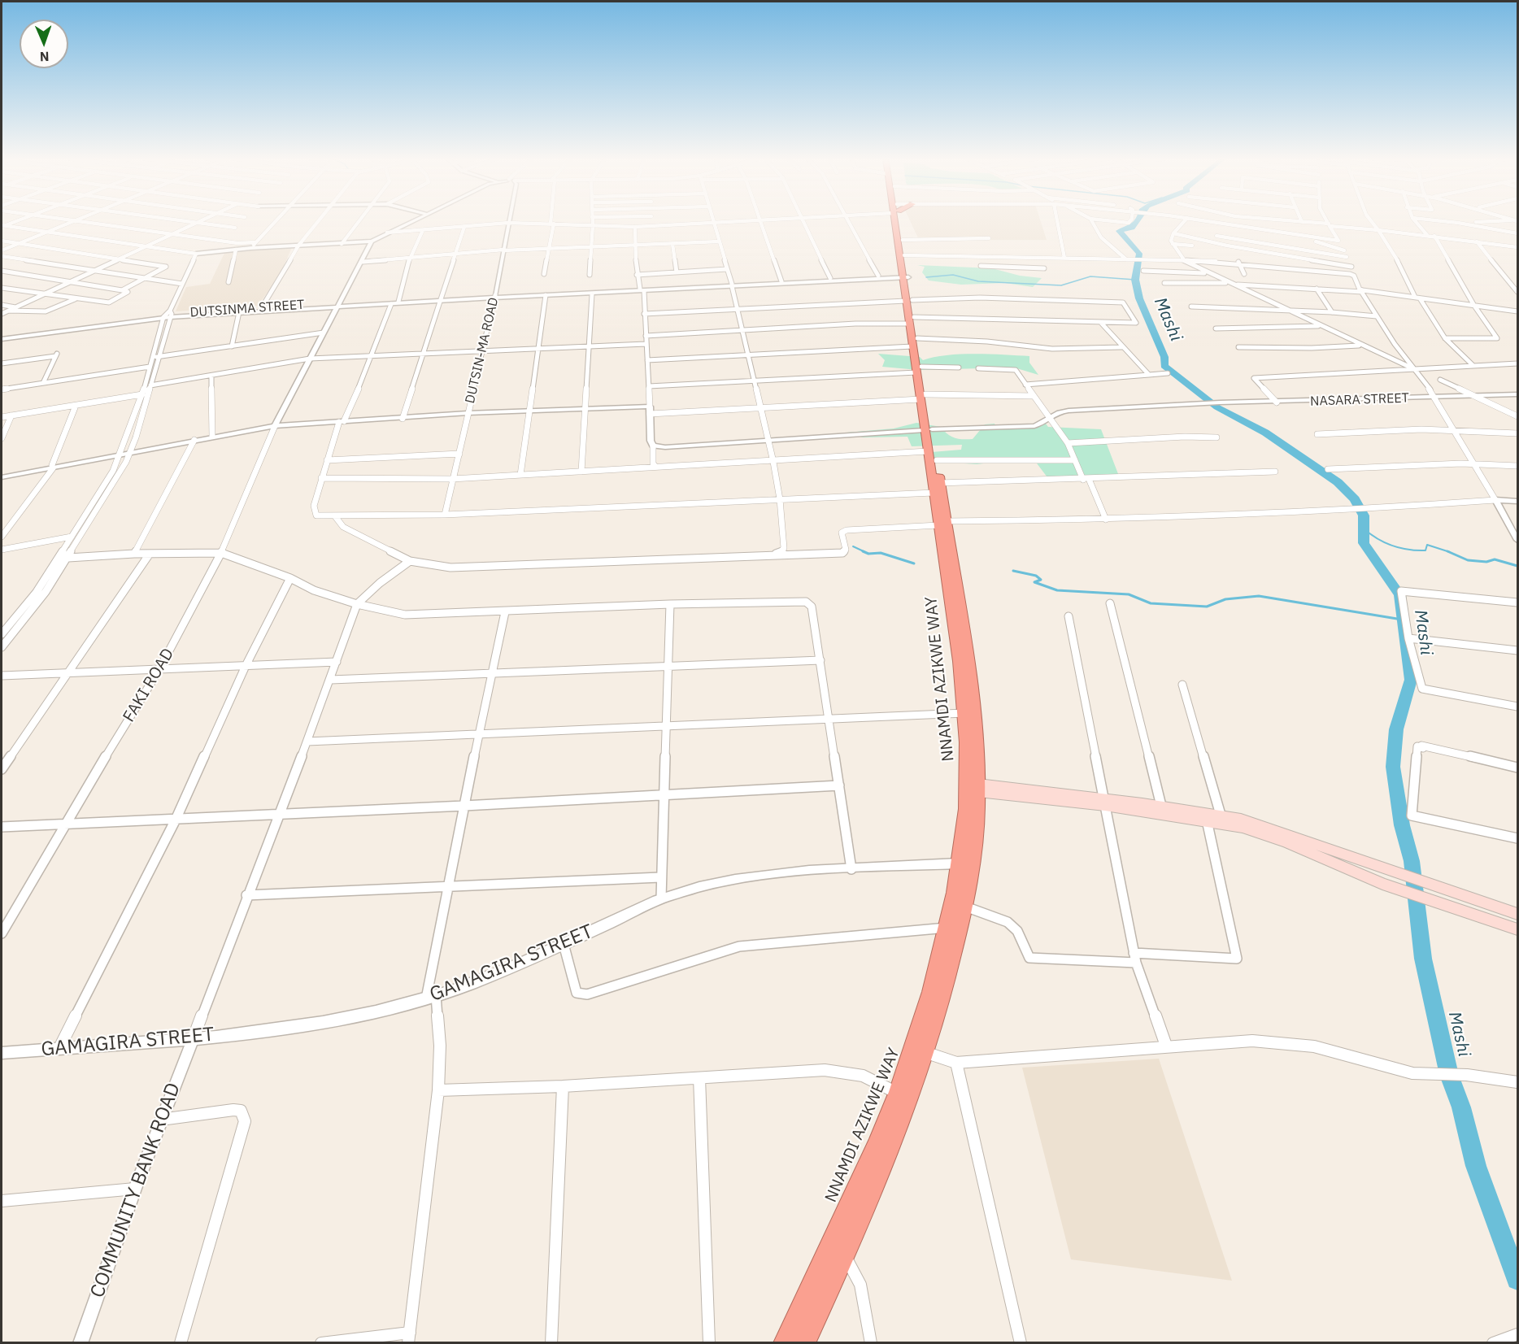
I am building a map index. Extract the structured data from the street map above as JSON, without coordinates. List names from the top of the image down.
{
  "streets": {
    "highway": ["NNAMDI AZIKWE WAY"],
    "street": [
      "DUTSINMA STREET",
      "DUTSIN-MA ROAD",
      "NASARA STREET",
      "FAKI ROAD",
      "GAMAGIRA STREET",
      "COMMUNITY BANK ROAD"
    ]
  },
  "crossings": [
    ["DUTSINMA STREET", "DUTSIN-MA ROAD"],
    ["NASARA STREET", "NNAMDI AZIKWE WAY"],
    ["NNAMDI AZIKWE WAY", "GAMAGIRA STREET"],
    ["GAMAGIRA STREET", "COMMUNITY BANK ROAD"]
  ],
  "water": ["Mashi"],
  "north": "bottom"
}
